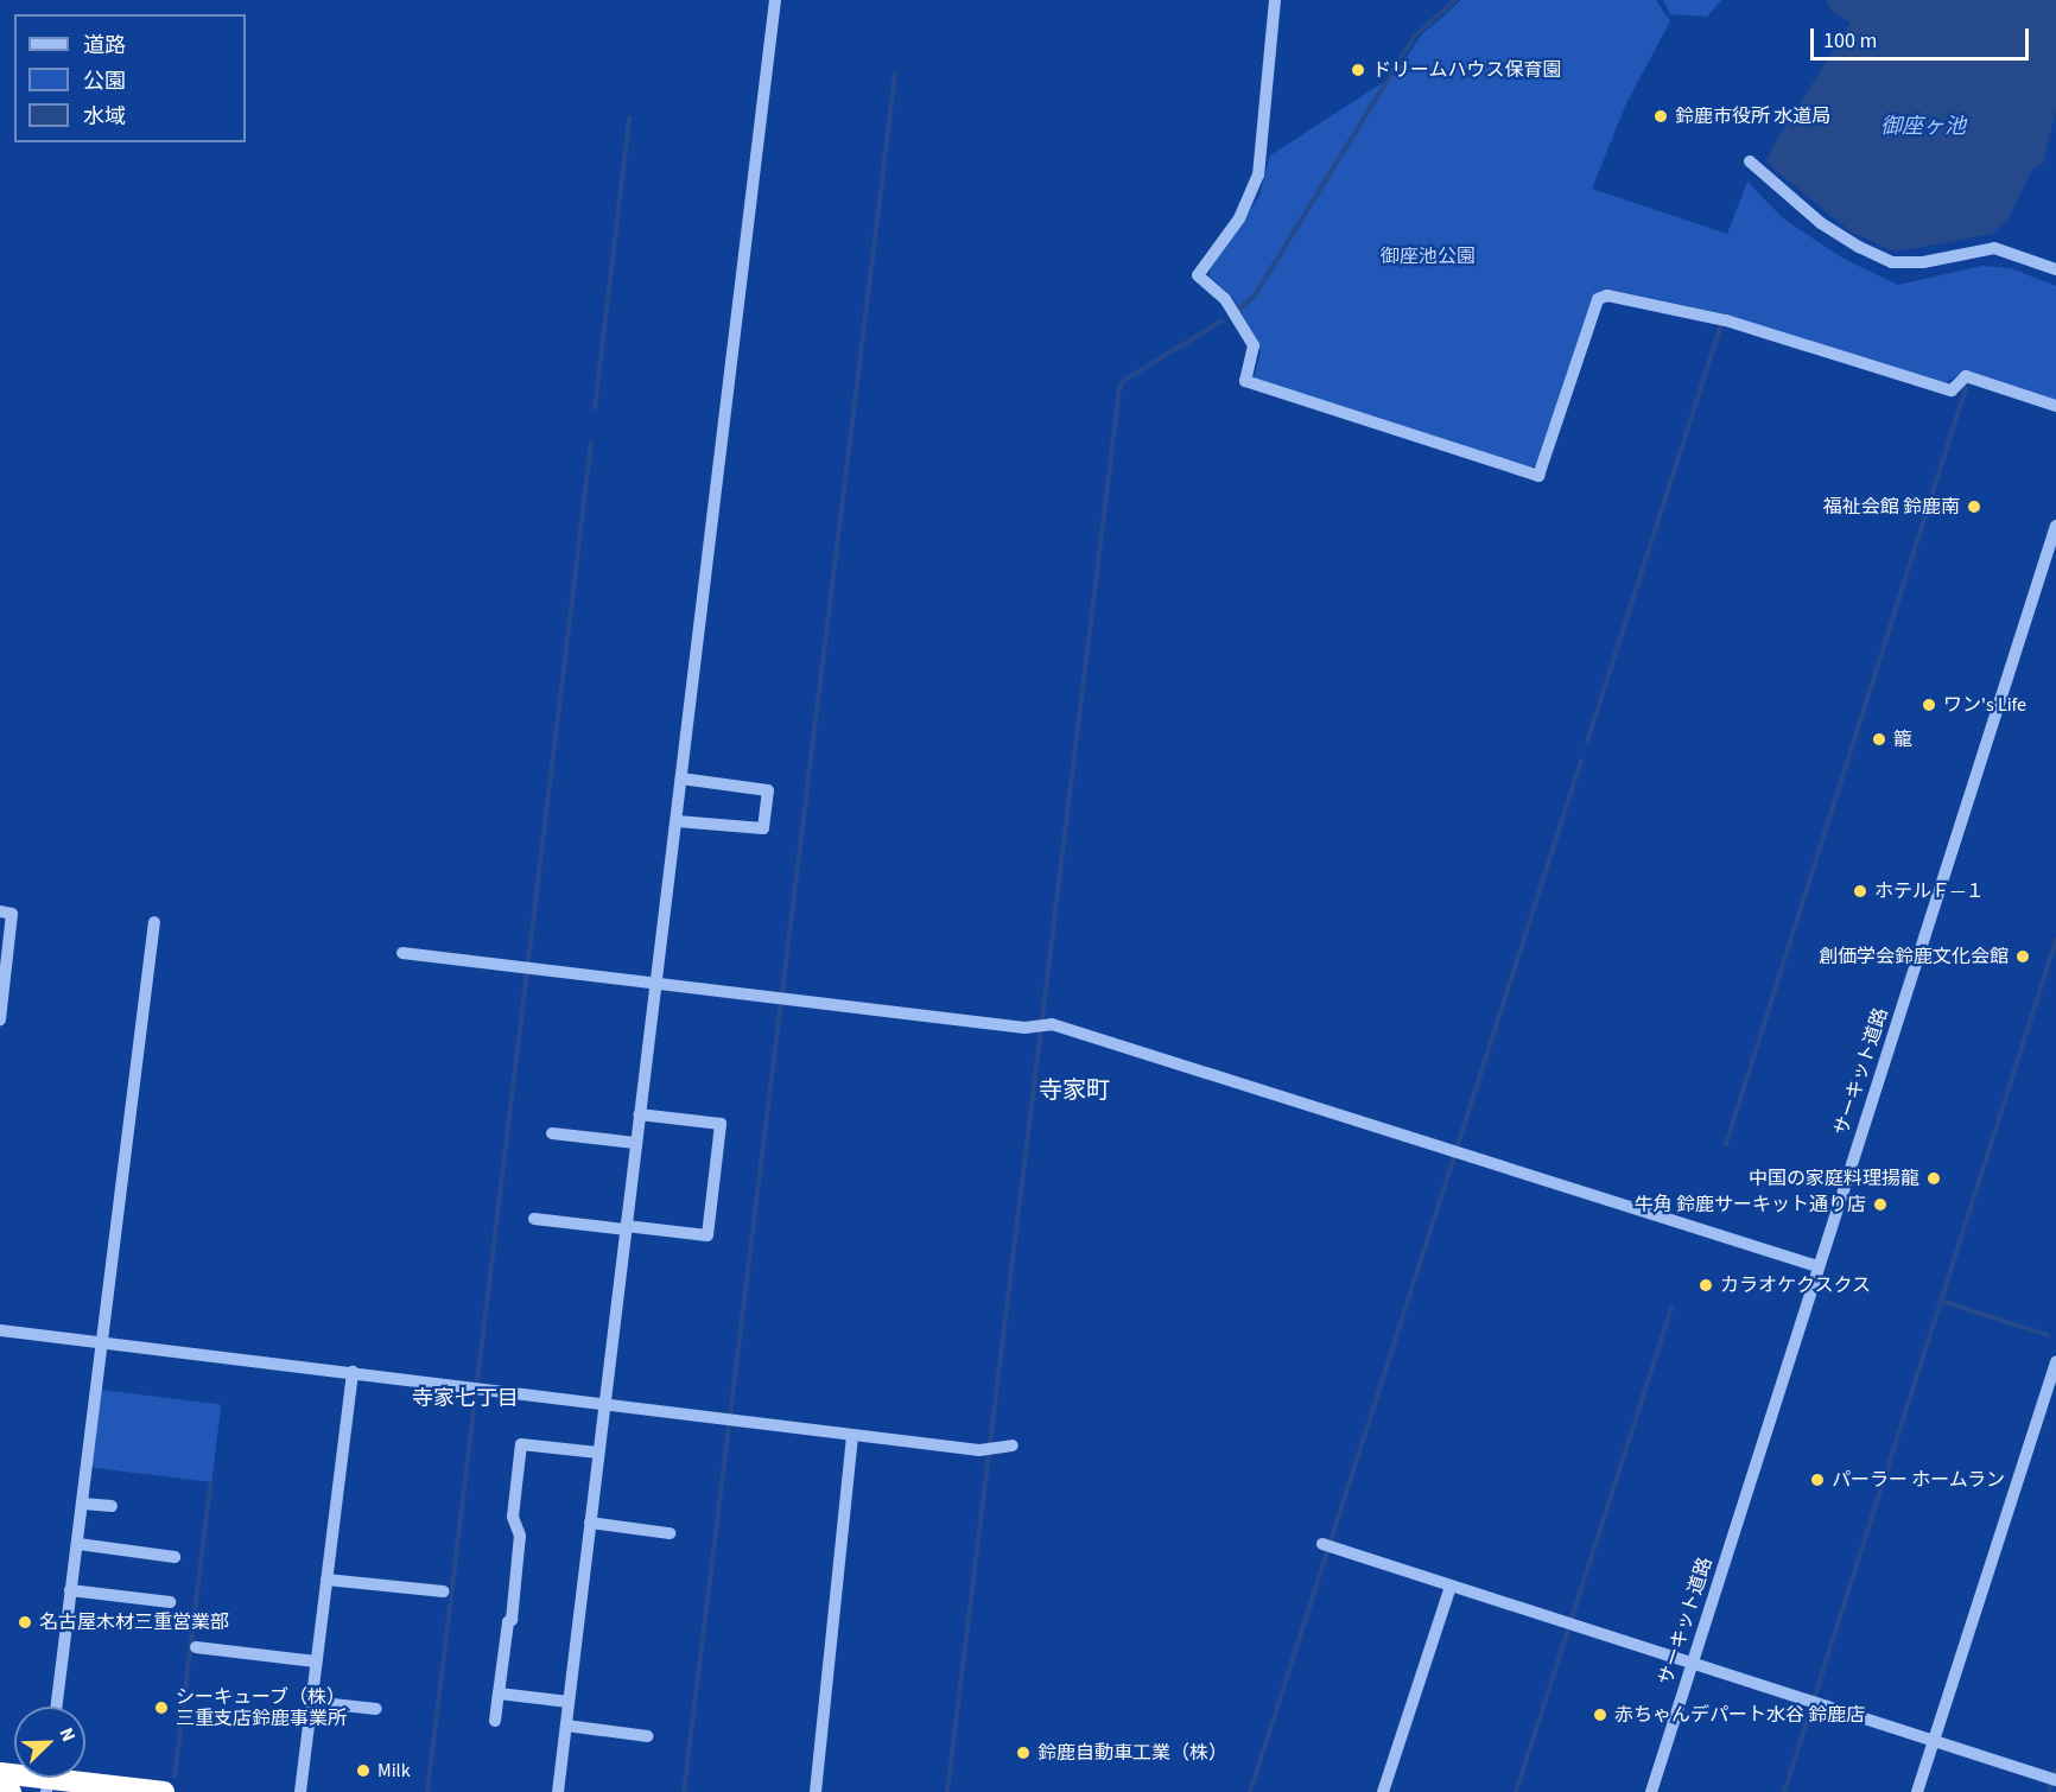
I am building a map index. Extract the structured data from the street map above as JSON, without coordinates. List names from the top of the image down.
{
  "streets": {
    "street": ["サーキット道路"]
  },
  "districts": ["寺家町", "寺家七丁目"],
  "water": ["御座ヶ池"],
  "parks": ["御座池公園"],
  "places": [
    "ドリームハウス保育園",
    "鈴鹿市役所 水道局",
    "福祉会館 鈴鹿南",
    "ワン's Life",
    "籠",
    "ホテルＦ―１",
    "創価学会鈴鹿文化会館",
    "中国の家庭料理揚龍",
    "牛角 鈴鹿サーキット通り店",
    "カラオケクスクス",
    "パーラー ホームラン",
    "名古屋木材三重営業部",
    "シーキューブ（株） 三重支店鈴鹿事業所",
    "赤ちゃんデパート水谷 鈴鹿店",
    "鈴鹿自動車工業（株）",
    "Milk"
  ],
  "legend": ["道路", "公園", "水域"],
  "scale_bar": "100 m",
  "north": "top right"
}
